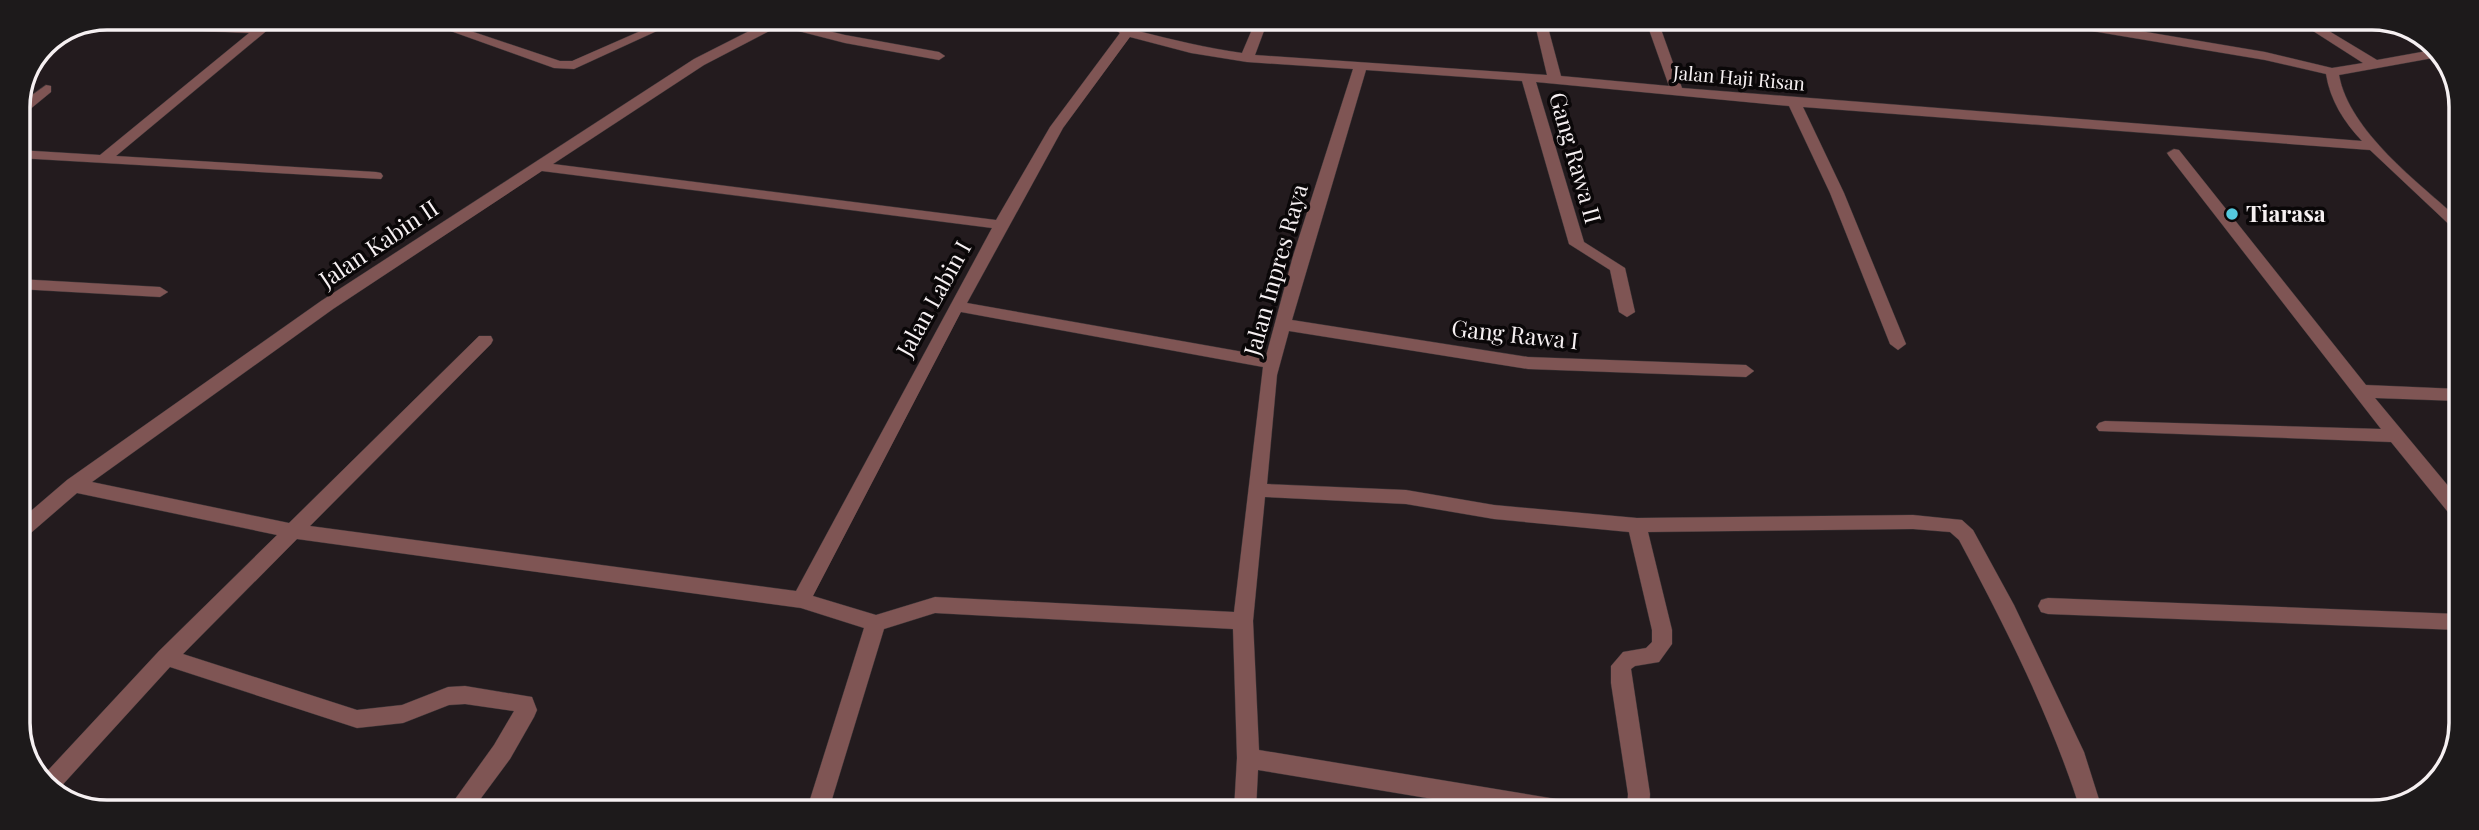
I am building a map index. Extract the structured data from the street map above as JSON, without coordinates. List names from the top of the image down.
{
  "streets": {
    "street": [
      "Jalan Haji Risan",
      "Gang Rawa II",
      "Jalan Kabin II",
      "Jalan Inpres Raya",
      "Jalan Labin I",
      "Gang Rawa I"
    ]
  },
  "crossings": [
    ["Jalan Haji Risan", "Gang Rawa II"],
    ["Jalan Haji Risan", "Jalan Inpres Raya"],
    ["Jalan Haji Risan", "Jalan Labin I"],
    ["Jalan Inpres Raya", "Gang Rawa I"]
  ],
  "places": ["Tiarasa"]
}
